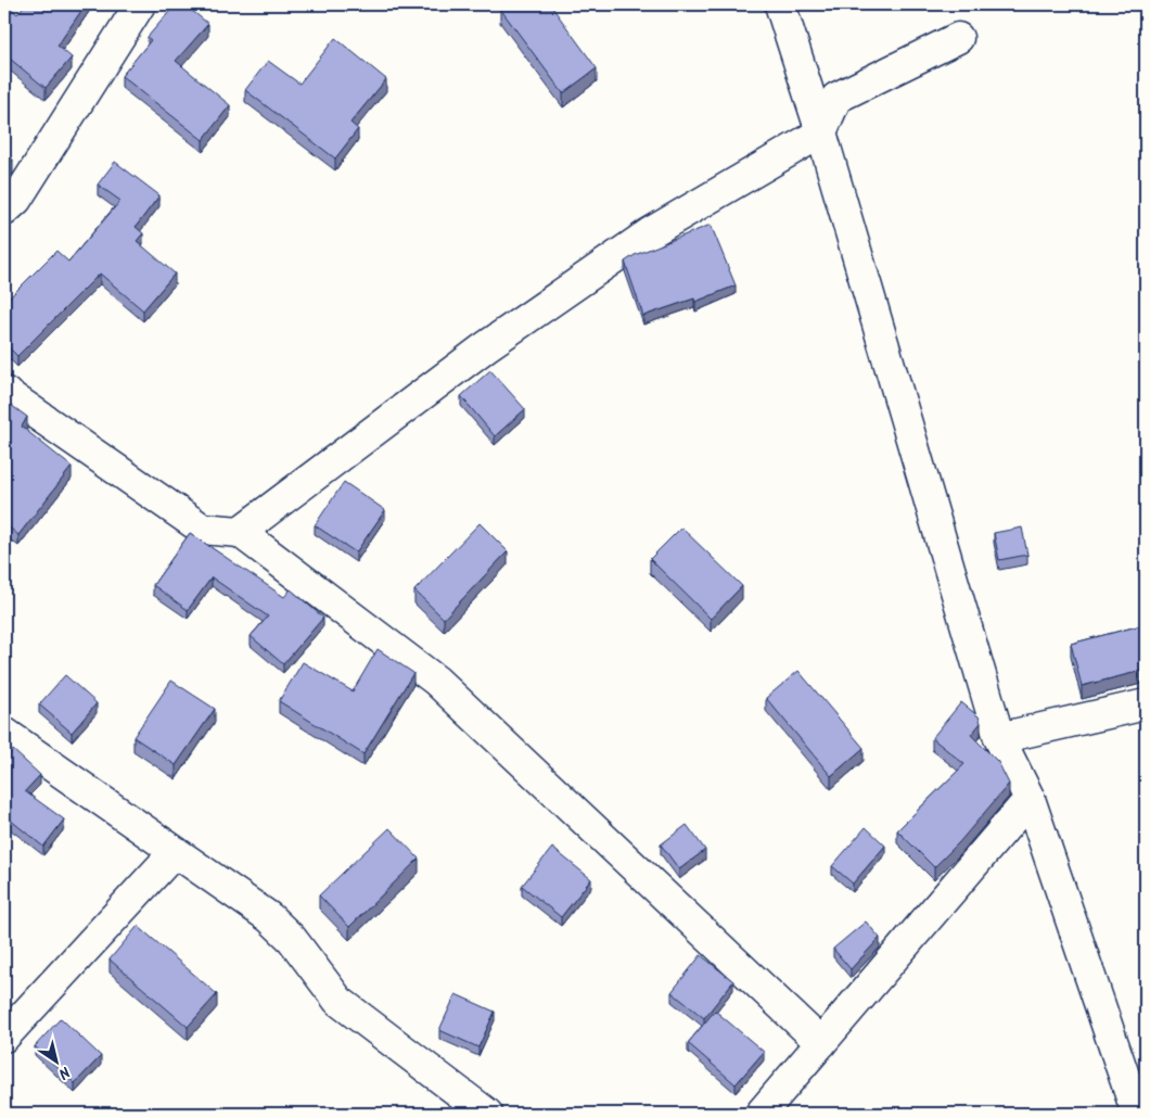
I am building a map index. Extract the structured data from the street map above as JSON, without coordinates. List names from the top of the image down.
{
  "north": "bottom right"
}
